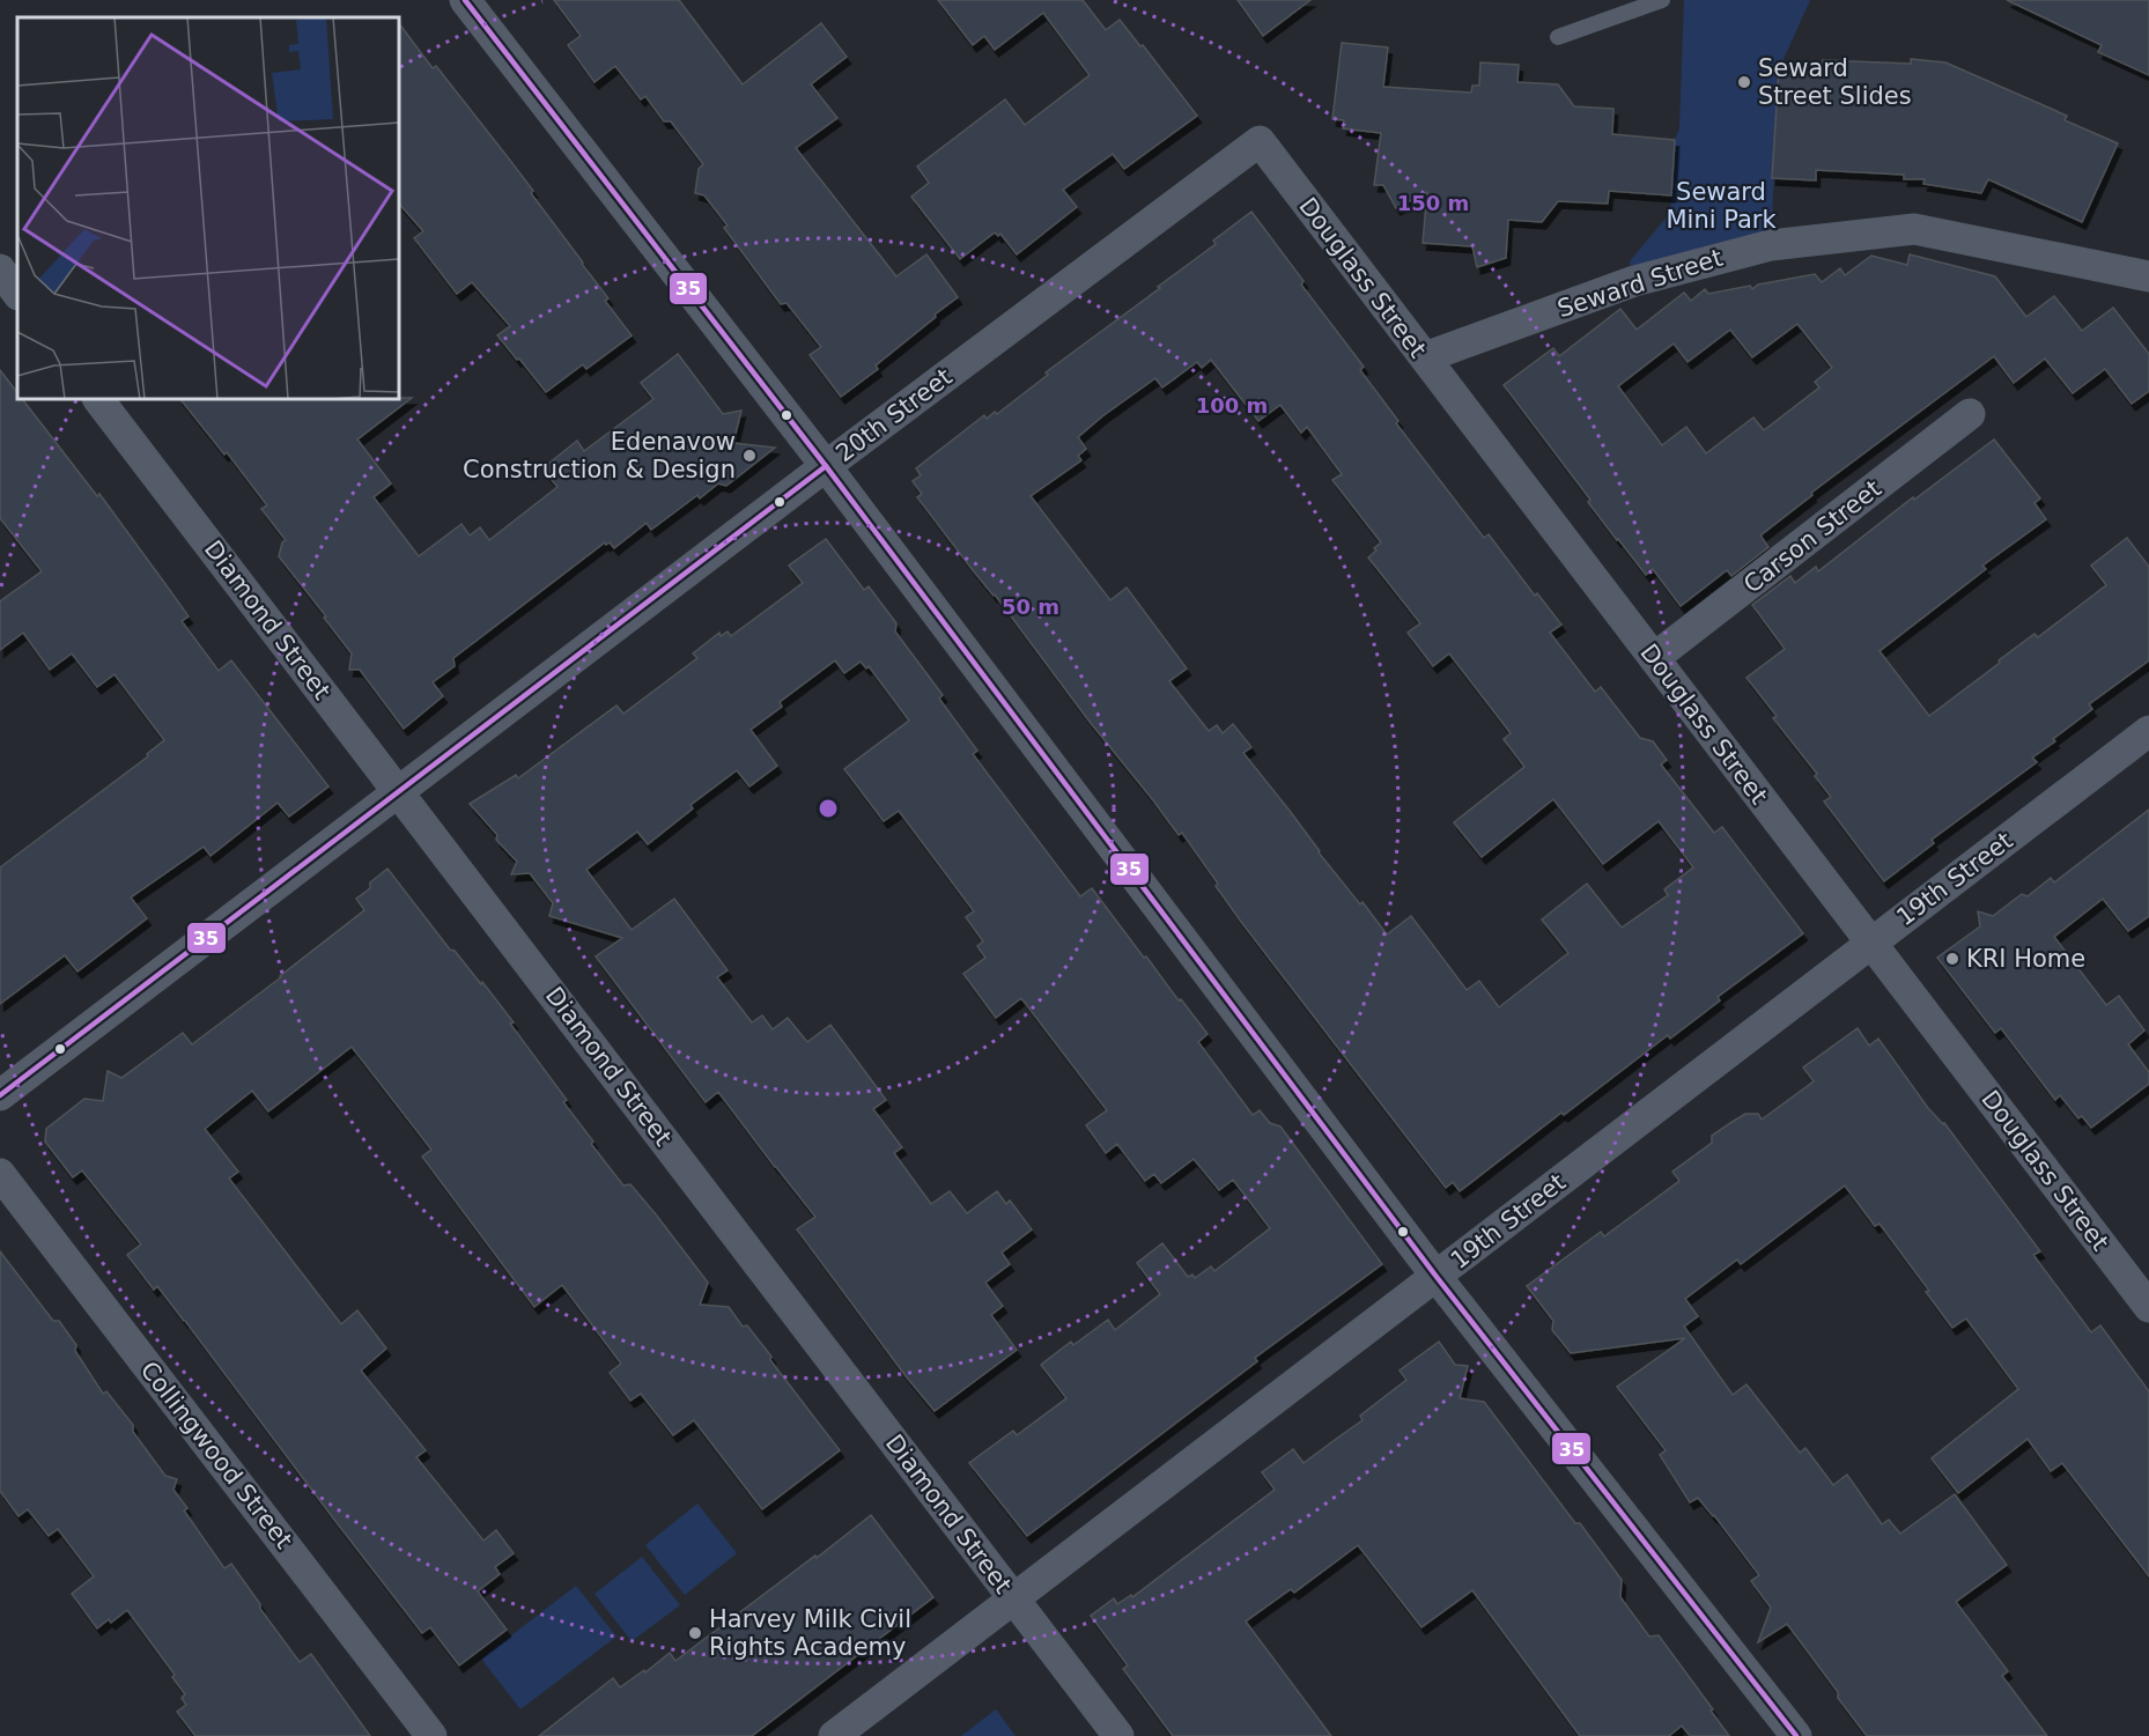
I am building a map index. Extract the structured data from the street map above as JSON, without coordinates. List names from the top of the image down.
{
  "streets": {
    "street": [
      "Douglass Street",
      "Seward Street",
      "20th Street",
      "Carson Street",
      "Diamond Street",
      "19th Street",
      "Collingwood Street"
    ]
  },
  "crossings": [
    ["Douglass Street", "Seward Street"],
    ["Douglass Street", "20th Street"],
    ["Douglass Street", "Carson Street"],
    ["Douglass Street", "19th Street"],
    ["20th Street", "Diamond Street"],
    ["Diamond Street", "19th Street"]
  ],
  "parks": ["Seward Mini Park"],
  "places": [
    "Seward Street Slides",
    "Edenavow Construction & Design",
    "KRI Home",
    "Harvey Milk Civil Rights Academy"
  ],
  "lines": ["transit line 35"],
  "rings": ["150 m", "100 m", "50 m"]
}
